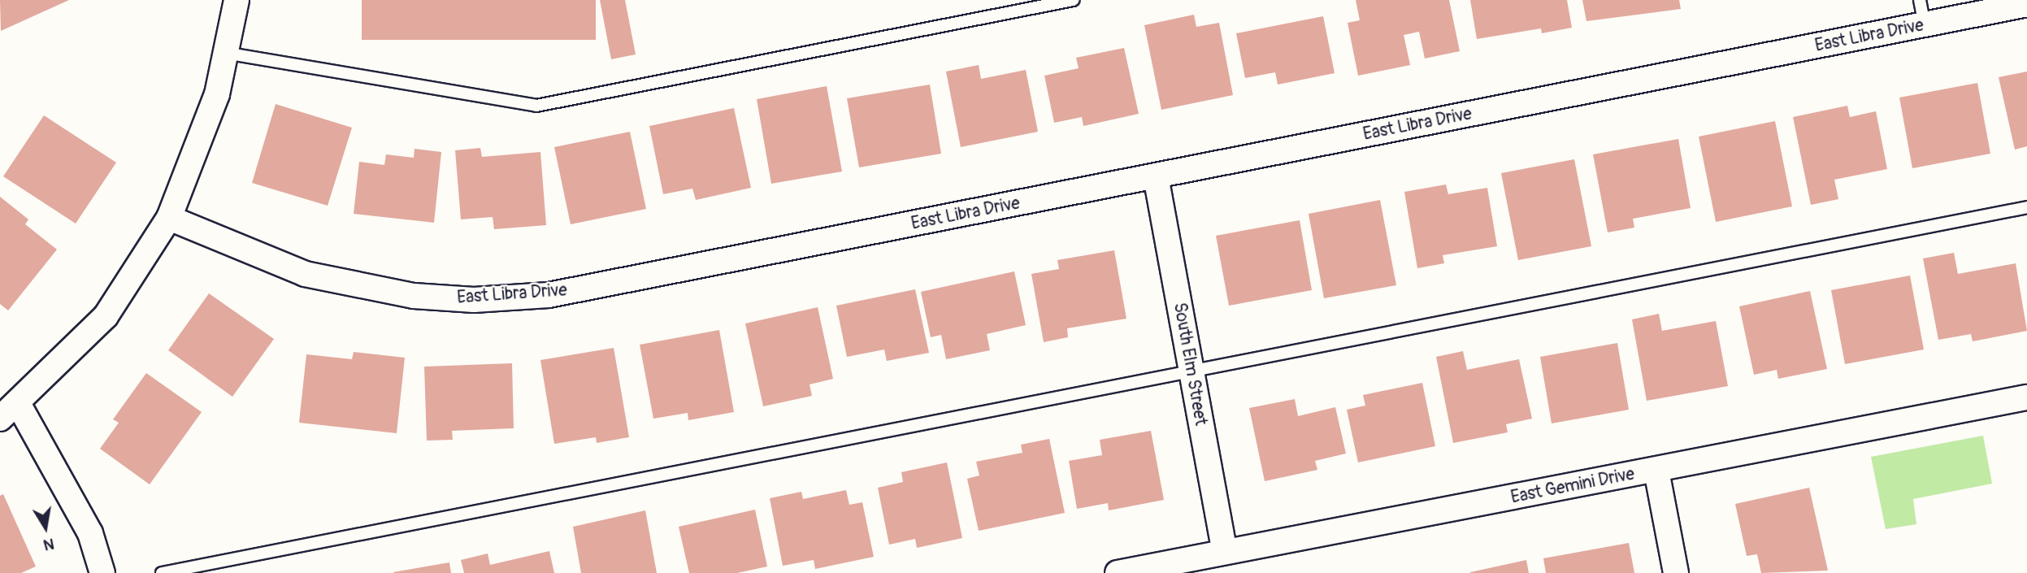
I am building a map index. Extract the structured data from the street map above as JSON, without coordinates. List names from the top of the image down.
{
  "streets": {
    "street": ["East Libra Drive", "South Elm Street", "East Gemini Drive"]
  },
  "crossings": [
    ["East Libra Drive", "South Elm Street"],
    ["South Elm Street", "East Gemini Drive"]
  ],
  "north": "bottom"
}
